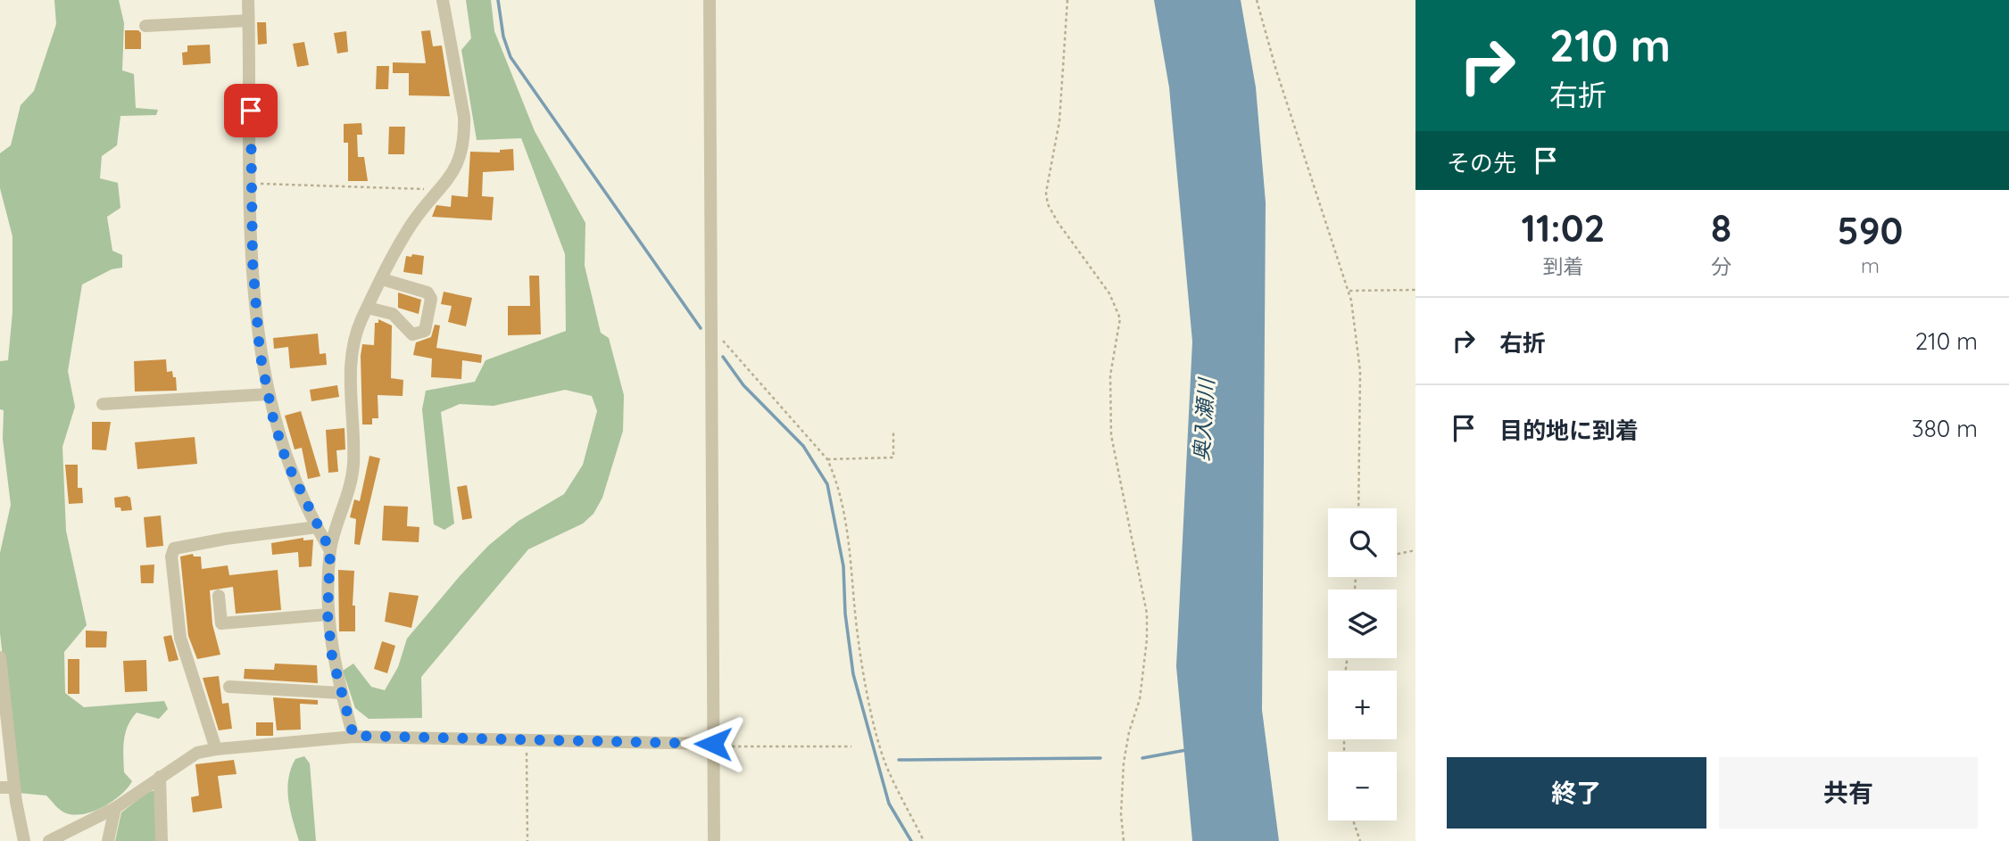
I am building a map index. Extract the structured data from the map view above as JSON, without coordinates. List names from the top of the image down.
{
  "water": ["奥入瀬川"],
  "page": {
    "turn": ["210 m", "右折"],
    "then": "その先",
    "eta": [
      "11:02",
      "到着",
      "8",
      "分",
      "590",
      "m"
    ],
    "list": [
      {
        "name": "右折",
        "value": "210 m"
      },
      {
        "name": "目的地に到着",
        "value": "380 m"
      }
    ],
    "map_buttons": ["+", "−"],
    "buttons": ["終了", "共有"]
  }
}
